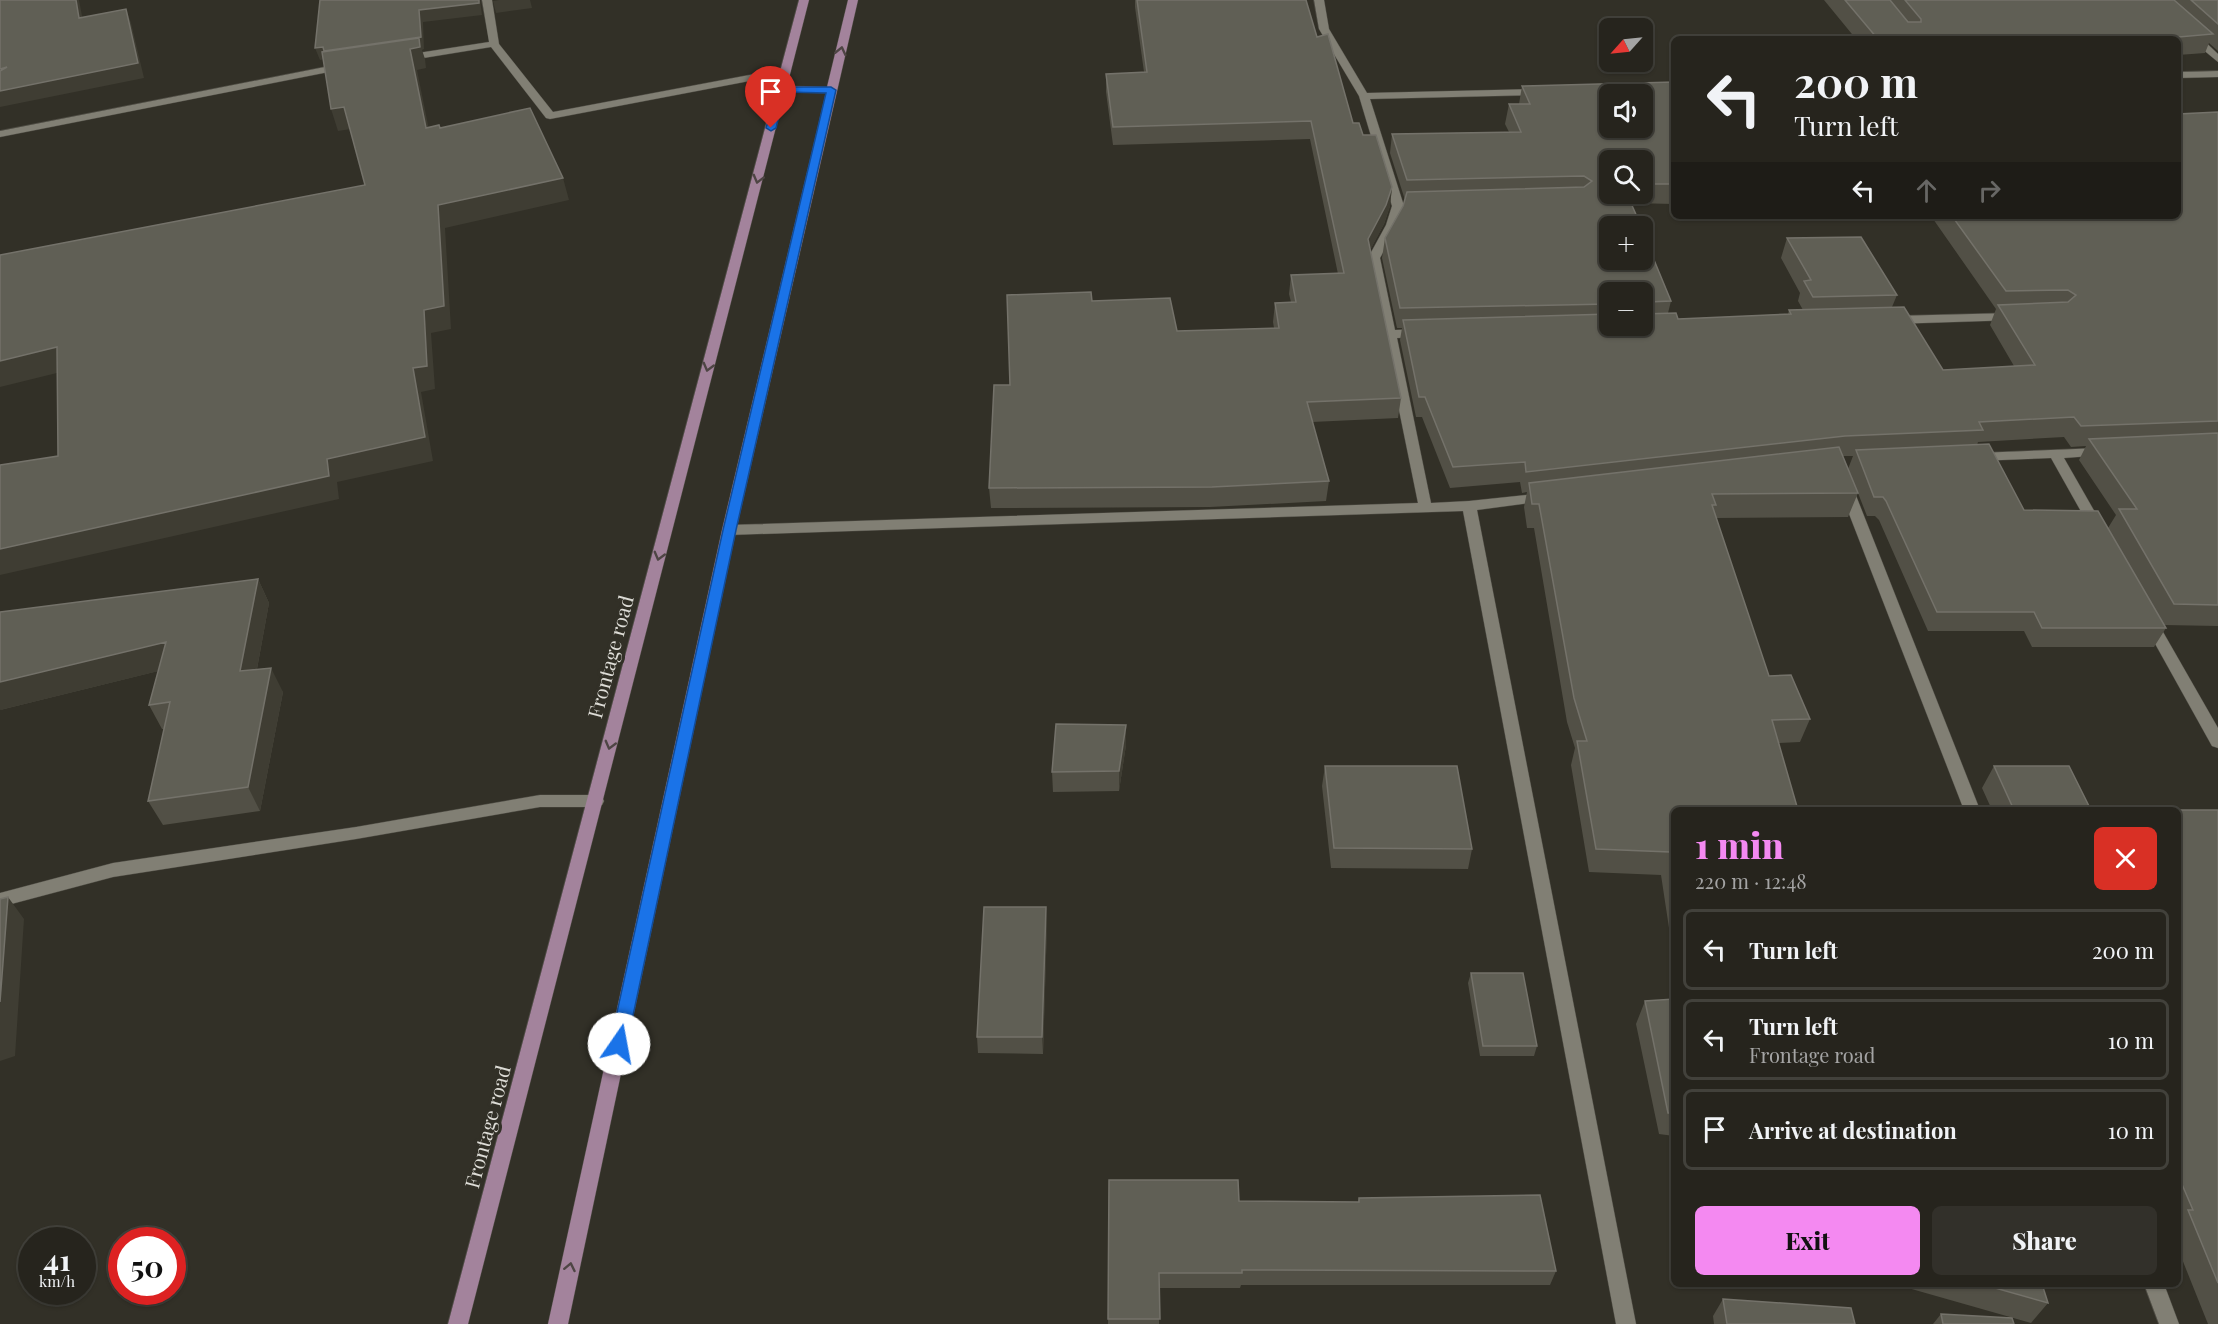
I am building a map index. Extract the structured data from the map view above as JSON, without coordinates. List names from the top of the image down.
{
  "streets": {
    "main road": ["Frontage road"]
  },
  "north": "bottom left",
  "page": {
    "map_buttons": ["+", "−"],
    "turn": ["200 m", "Turn left"],
    "heading": ["1 min", "220 m · 12:48"],
    "list": [
      {
        "name": "Turn left",
        "value": "200 m"
      },
      {
        "name": "Turn left",
        "note": "Frontage road",
        "value": "10 m"
      },
      {
        "name": "Arrive at destination",
        "value": "10 m"
      }
    ],
    "buttons": ["Exit", "Share"],
    "speed": "41 km/h",
    "limit": "50"
  }
}
